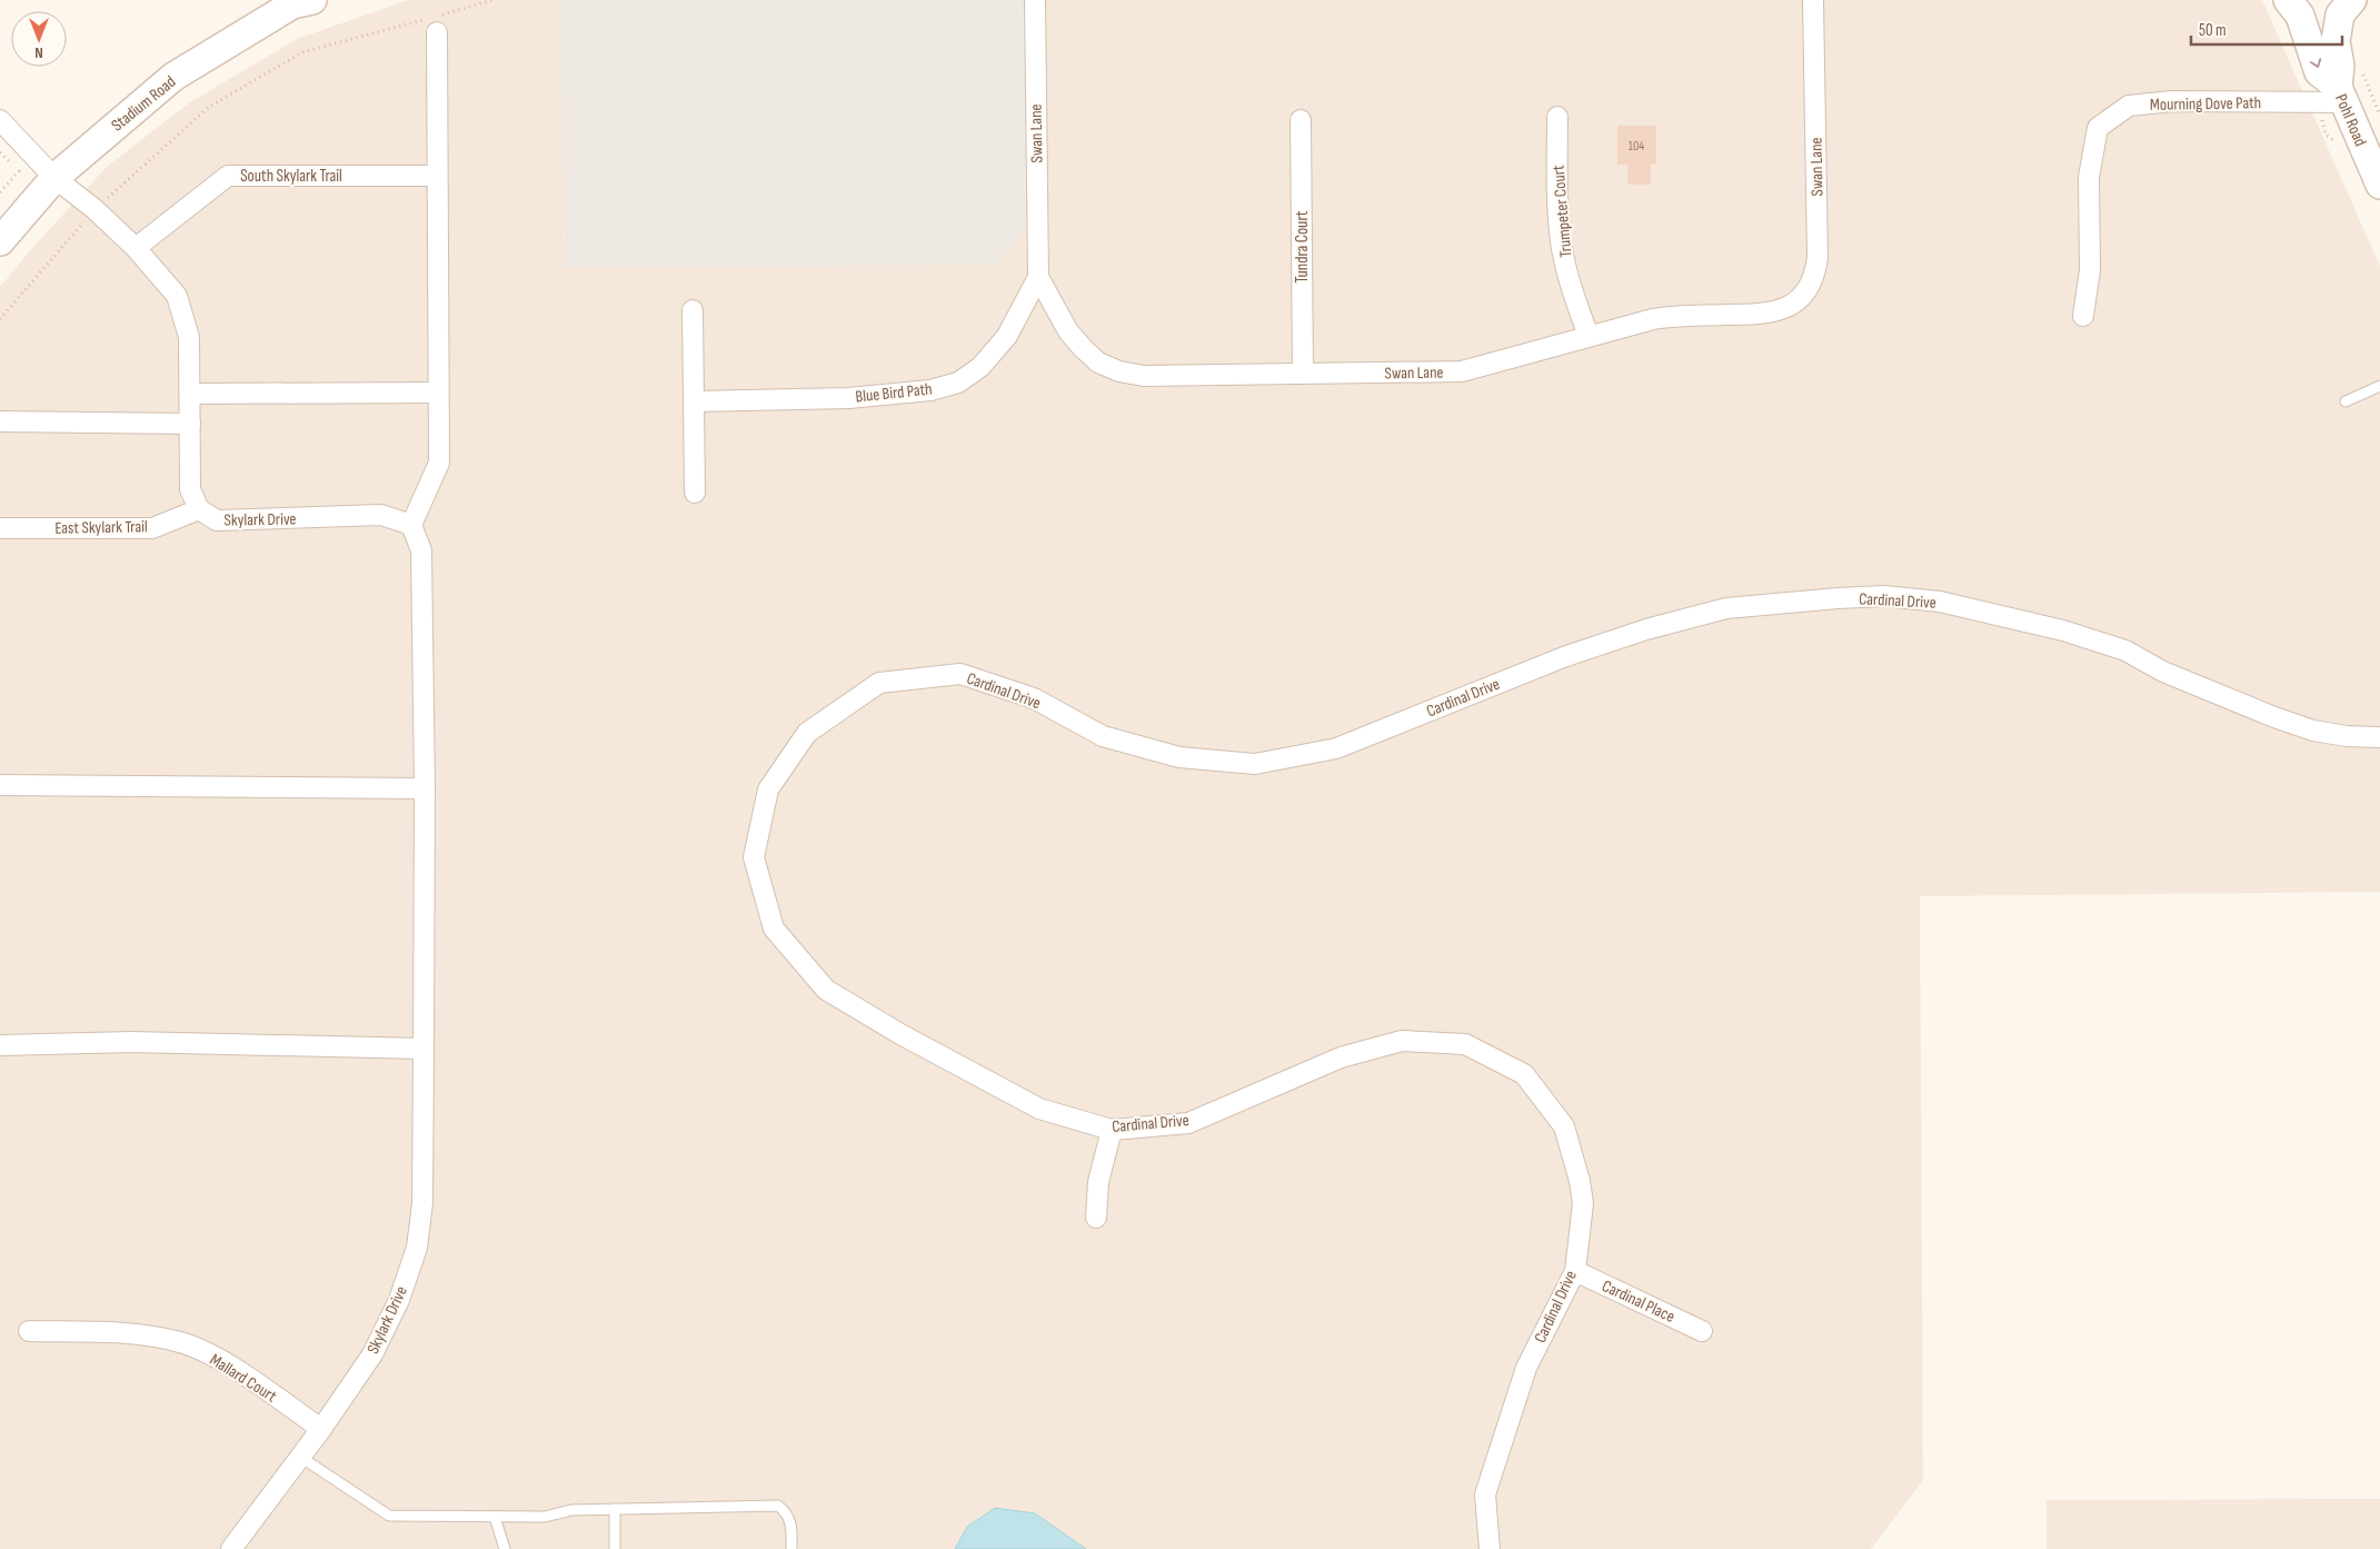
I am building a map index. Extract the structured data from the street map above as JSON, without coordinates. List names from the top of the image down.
{
  "streets": {
    "street": [
      "Stadium Road",
      "Mourning Dove Path",
      "Pohl Road",
      "Swan Lane",
      "South Skylark Trail",
      "Trumpeter Court",
      "Tundra Court",
      "Blue Bird Path",
      "Skylark Drive",
      "East Skylark Trail",
      "Cardinal Drive",
      "Cardinal Place",
      "Mallard Court"
    ]
  },
  "crossings": [
    ["Mourning Dove Path", "Pohl Road"],
    ["Swan Lane", "Trumpeter Court"],
    ["Swan Lane", "Tundra Court"],
    ["Swan Lane", "Blue Bird Path"],
    ["Skylark Drive", "East Skylark Trail"],
    ["Skylark Drive", "Mallard Court"],
    ["Cardinal Drive", "Cardinal Place"]
  ],
  "one_way": ["Pohl Road"],
  "house_numbers": ["104"],
  "scale_bar": "50 m",
  "north": "bottom"
}
